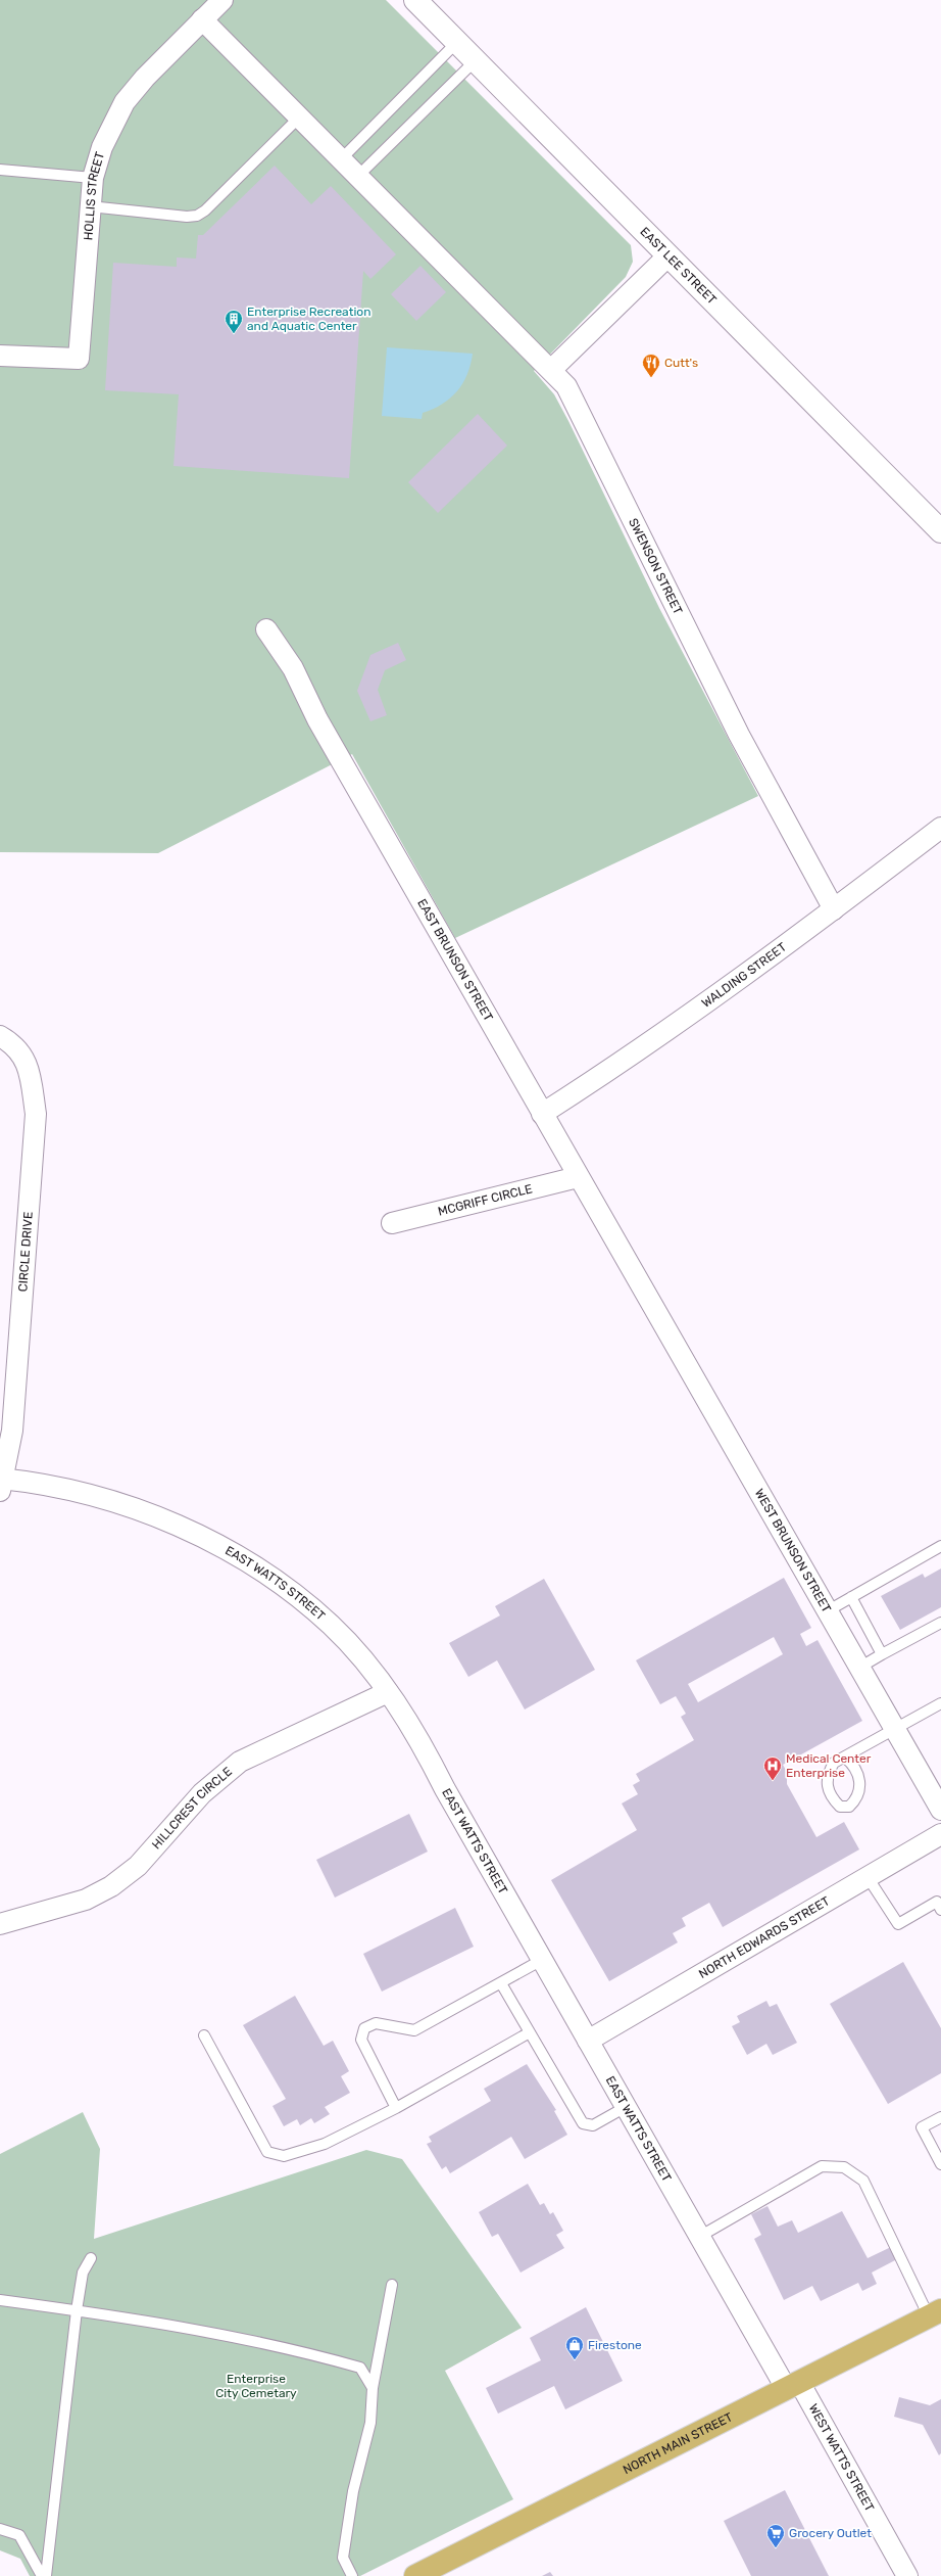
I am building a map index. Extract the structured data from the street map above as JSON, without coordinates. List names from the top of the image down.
{
  "streets": {
    "main road": ["EAST LEE STREET", "NORTH MAIN STREET"],
    "street": [
      "HOLLIS STREET",
      "SWENSON STREET",
      "EAST BRUNSON STREET",
      "WALDING STREET",
      "MCGRIFF CIRCLE",
      "CIRCLE DRIVE",
      "WEST BRUNSON STREET",
      "EAST WATTS STREET",
      "HILLCREST CIRCLE",
      "NORTH EDWARDS STREET",
      "WEST WATTS STREET"
    ]
  },
  "crossings": [
    ["HOLLIS STREET", "SWENSON STREET"],
    ["SWENSON STREET", "WALDING STREET"],
    ["EAST BRUNSON STREET", "WALDING STREET"],
    ["EAST BRUNSON STREET", "MCGRIFF CIRCLE"],
    ["EAST BRUNSON STREET", "WEST BRUNSON STREET"],
    ["CIRCLE DRIVE", "EAST WATTS STREET"],
    ["EAST WATTS STREET", "HILLCREST CIRCLE"],
    ["EAST WATTS STREET", "NORTH EDWARDS STREET"],
    ["EAST WATTS STREET", "NORTH MAIN STREET"],
    ["EAST WATTS STREET", "WEST WATTS STREET"],
    ["NORTH MAIN STREET", "WEST WATTS STREET"]
  ],
  "parks": ["Enterprise City Cemetary"],
  "places": {
    "building": ["Enterprise Recreation and Aquatic Center"],
    "restaurant": ["Cutt's"],
    "hospital": ["Medical Center Enterprise"],
    "shop": ["Firestone"],
    "supermarket": ["Grocery Outlet"]
  }
}
